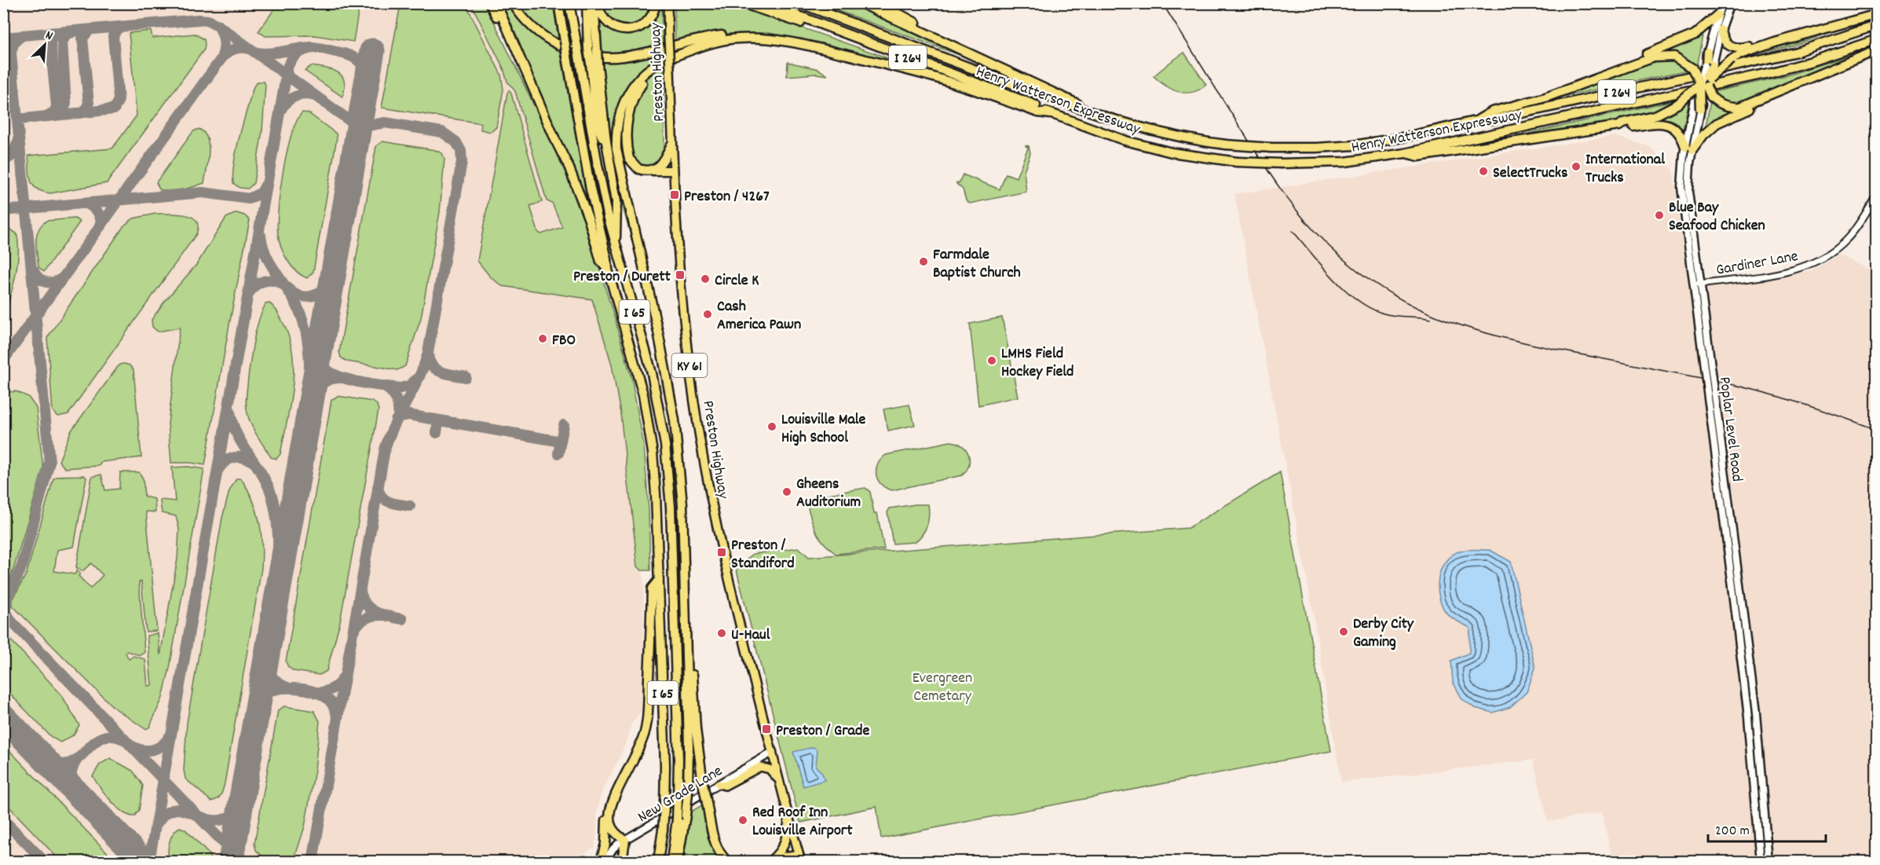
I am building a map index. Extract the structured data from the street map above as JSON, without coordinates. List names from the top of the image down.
{
  "streets": {
    "highway": ["I 264", "Henry Watterson Expressway", "I 65"],
    "main road": [
      "Preston Highway",
      "KY 61",
      "Poplar Level Road",
      "New Grade Lane"
    ],
    "street": ["Gardiner Lane"]
  },
  "crossings": [
    ["Preston Highway", "New Grade Lane"],
    ["Gardiner Lane", "Poplar Level Road"]
  ],
  "parks": ["Evergreen Cemetary"],
  "places": {
    "other": [
      "International Trucks",
      "SelectTrucks",
      "Blue Bay Seafood Chicken",
      "Farmdale Baptist Church",
      "Circle K",
      "Cash America Pawn",
      "FBO",
      "LMHS Field Hockey Field",
      "Louisville Male High School",
      "Gheens Auditorium",
      "Derby City Gaming",
      "U-Haul",
      "Red Roof Inn Louisville Airport"
    ],
    "transit": [
      "Preston / 4267",
      "Preston / Durett",
      "Preston / Standiford",
      "Preston / Grade"
    ]
  },
  "scale_bar": "200 m",
  "north": "top right"
}
